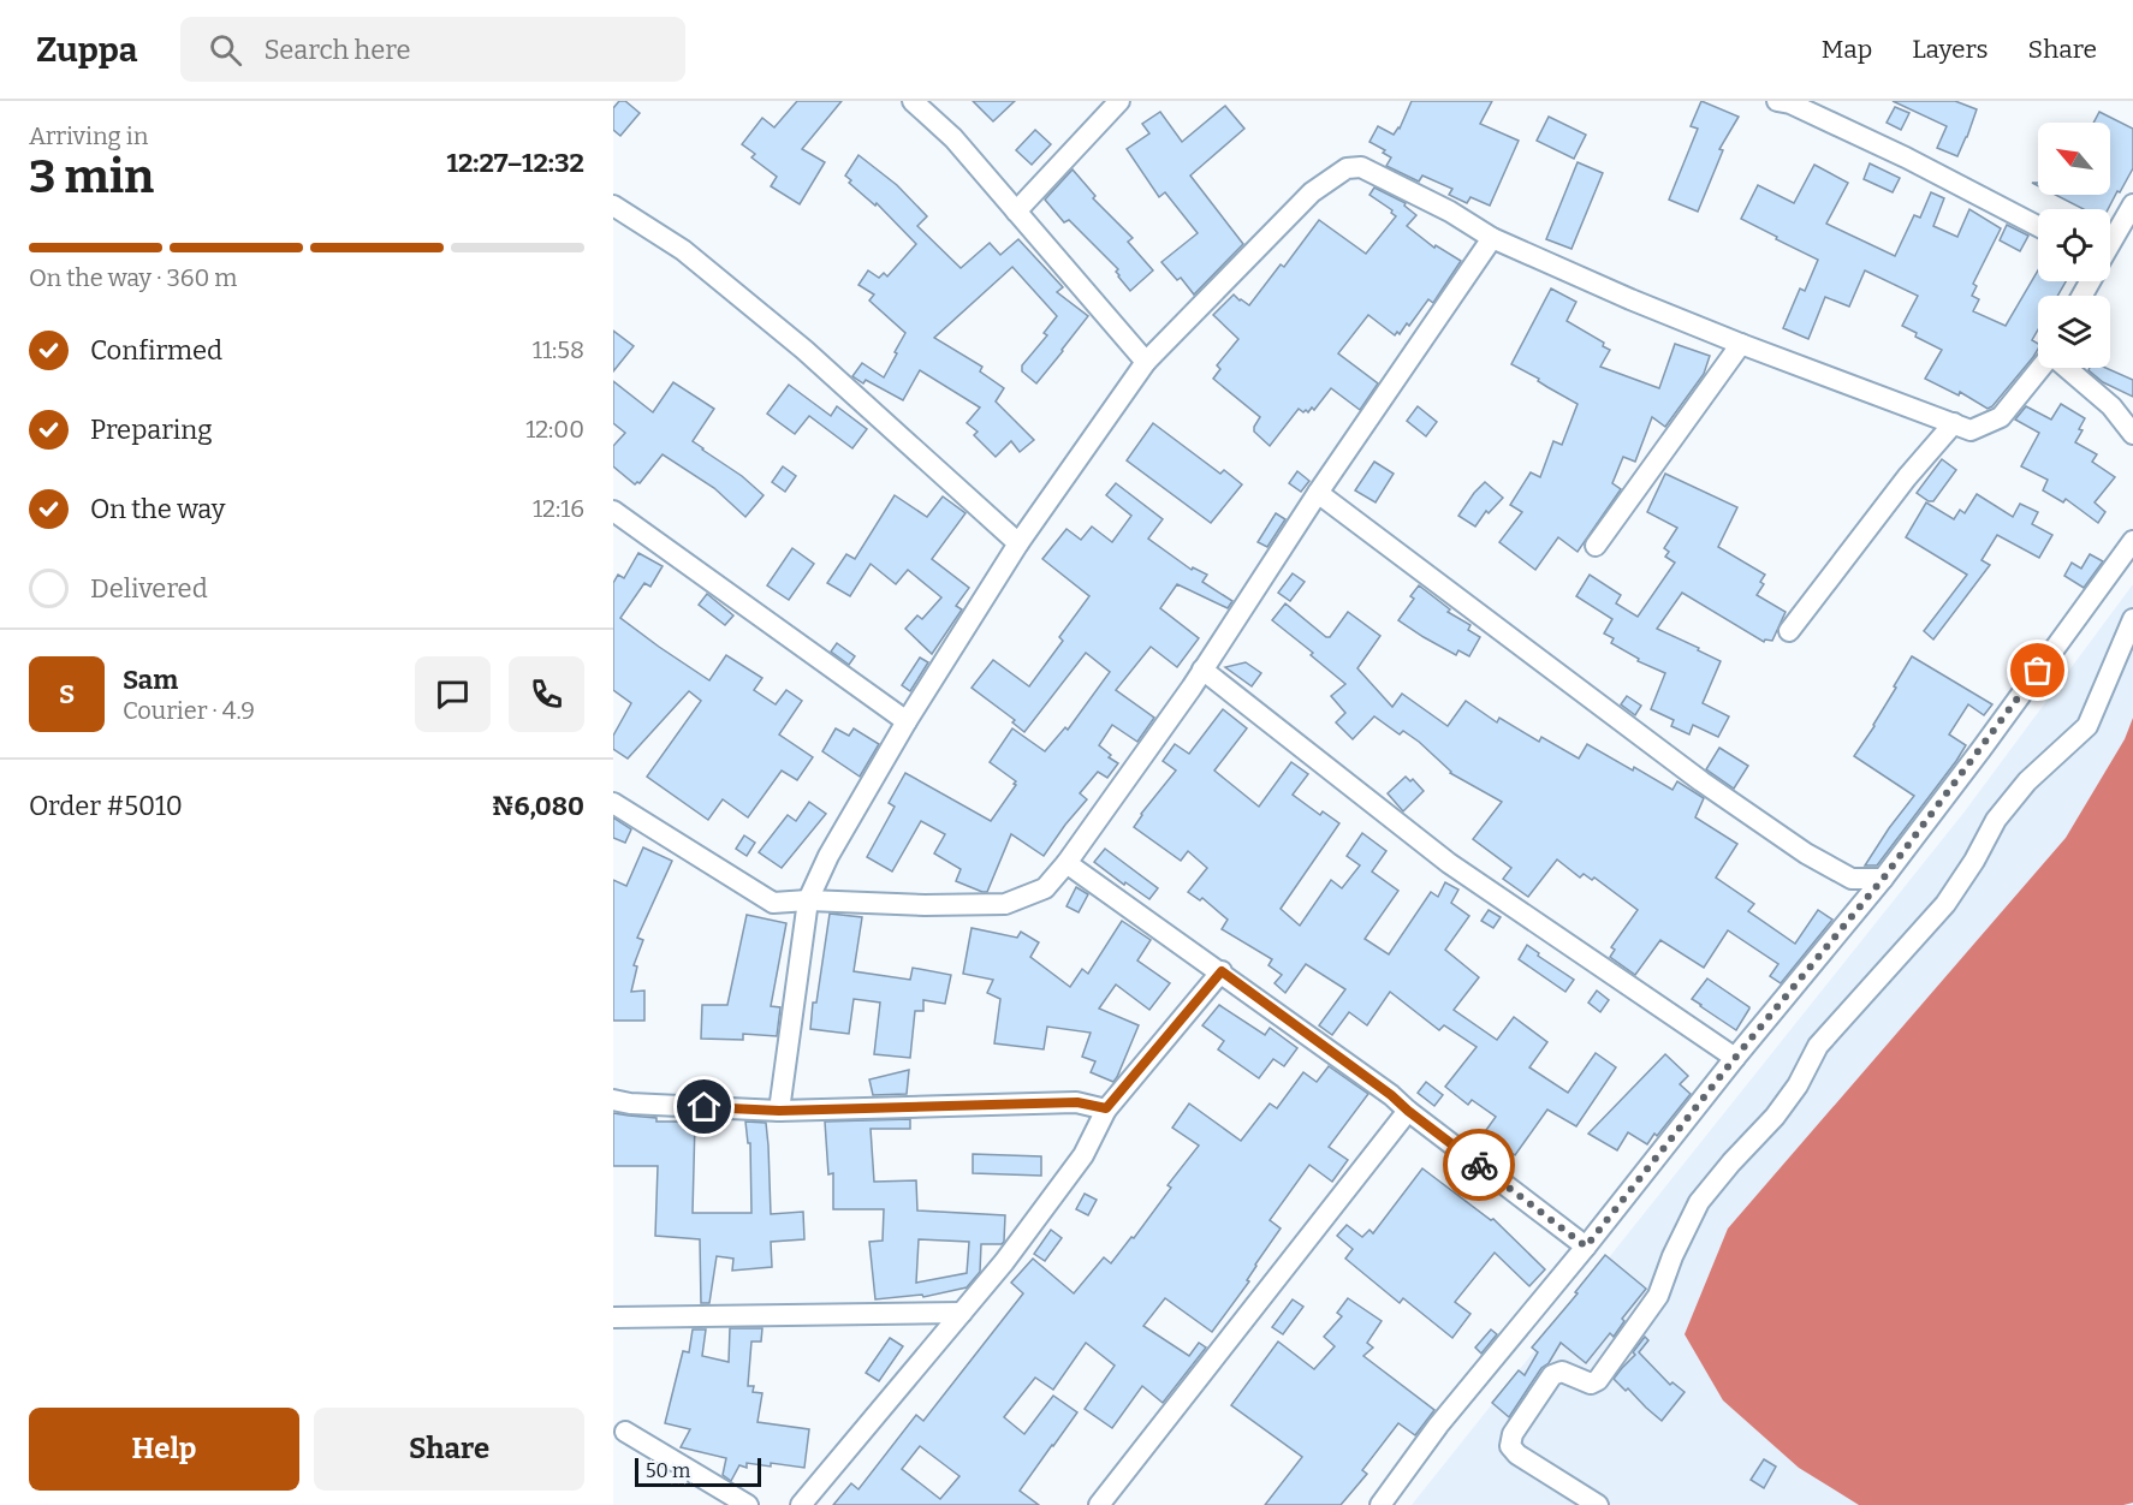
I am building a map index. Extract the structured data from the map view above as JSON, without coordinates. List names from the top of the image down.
{
  "scale_bar": "50 m",
  "north": "top left",
  "page": {
    "header": "Zuppa",
    "search": "Search here",
    "nav": ["Map", "Layers", "Share"],
    "heading": ["3 min", "Arriving in", "12:27–12:32"],
    "panel": [
      "Sam",
      "Courier · 4.9",
      "Order #5010",
      "₦6,080"
    ],
    "bar": "On the way · 360 m",
    "list": [
      ["Confirmed", "11:58"],
      ["Preparing", "12:00"],
      ["On the way", "12:16"],
      "Delivered"
    ],
    "round": "S",
    "buttons": ["Help", "Share"],
    "scale": "50 m"
  }
}
